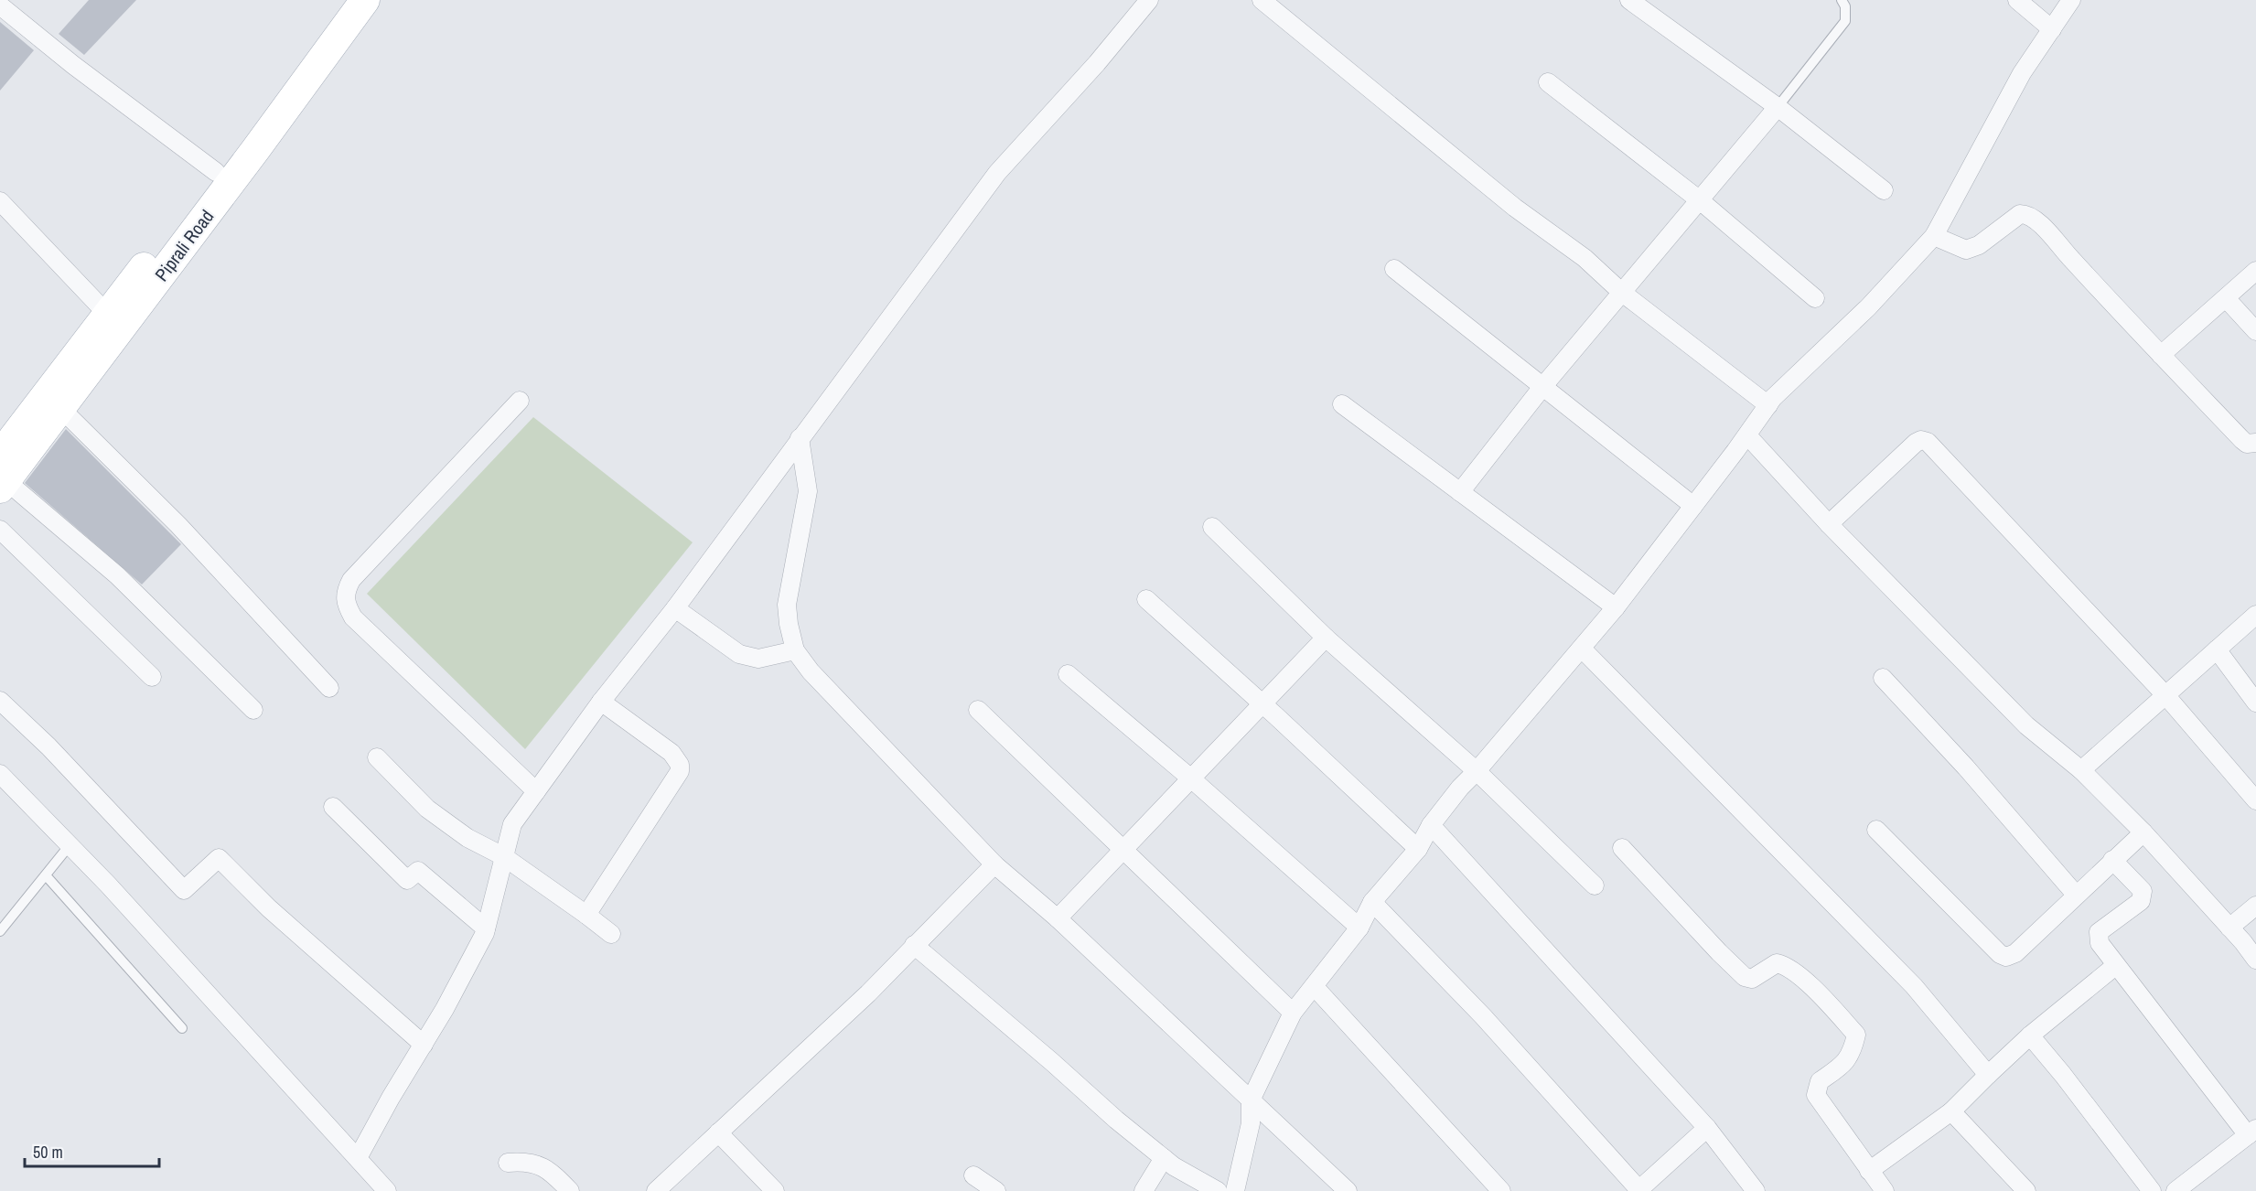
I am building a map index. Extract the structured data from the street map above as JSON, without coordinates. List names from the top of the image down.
{
  "streets": {
    "main road": ["Piprali Road"]
  },
  "scale_bar": "50 m"
}
